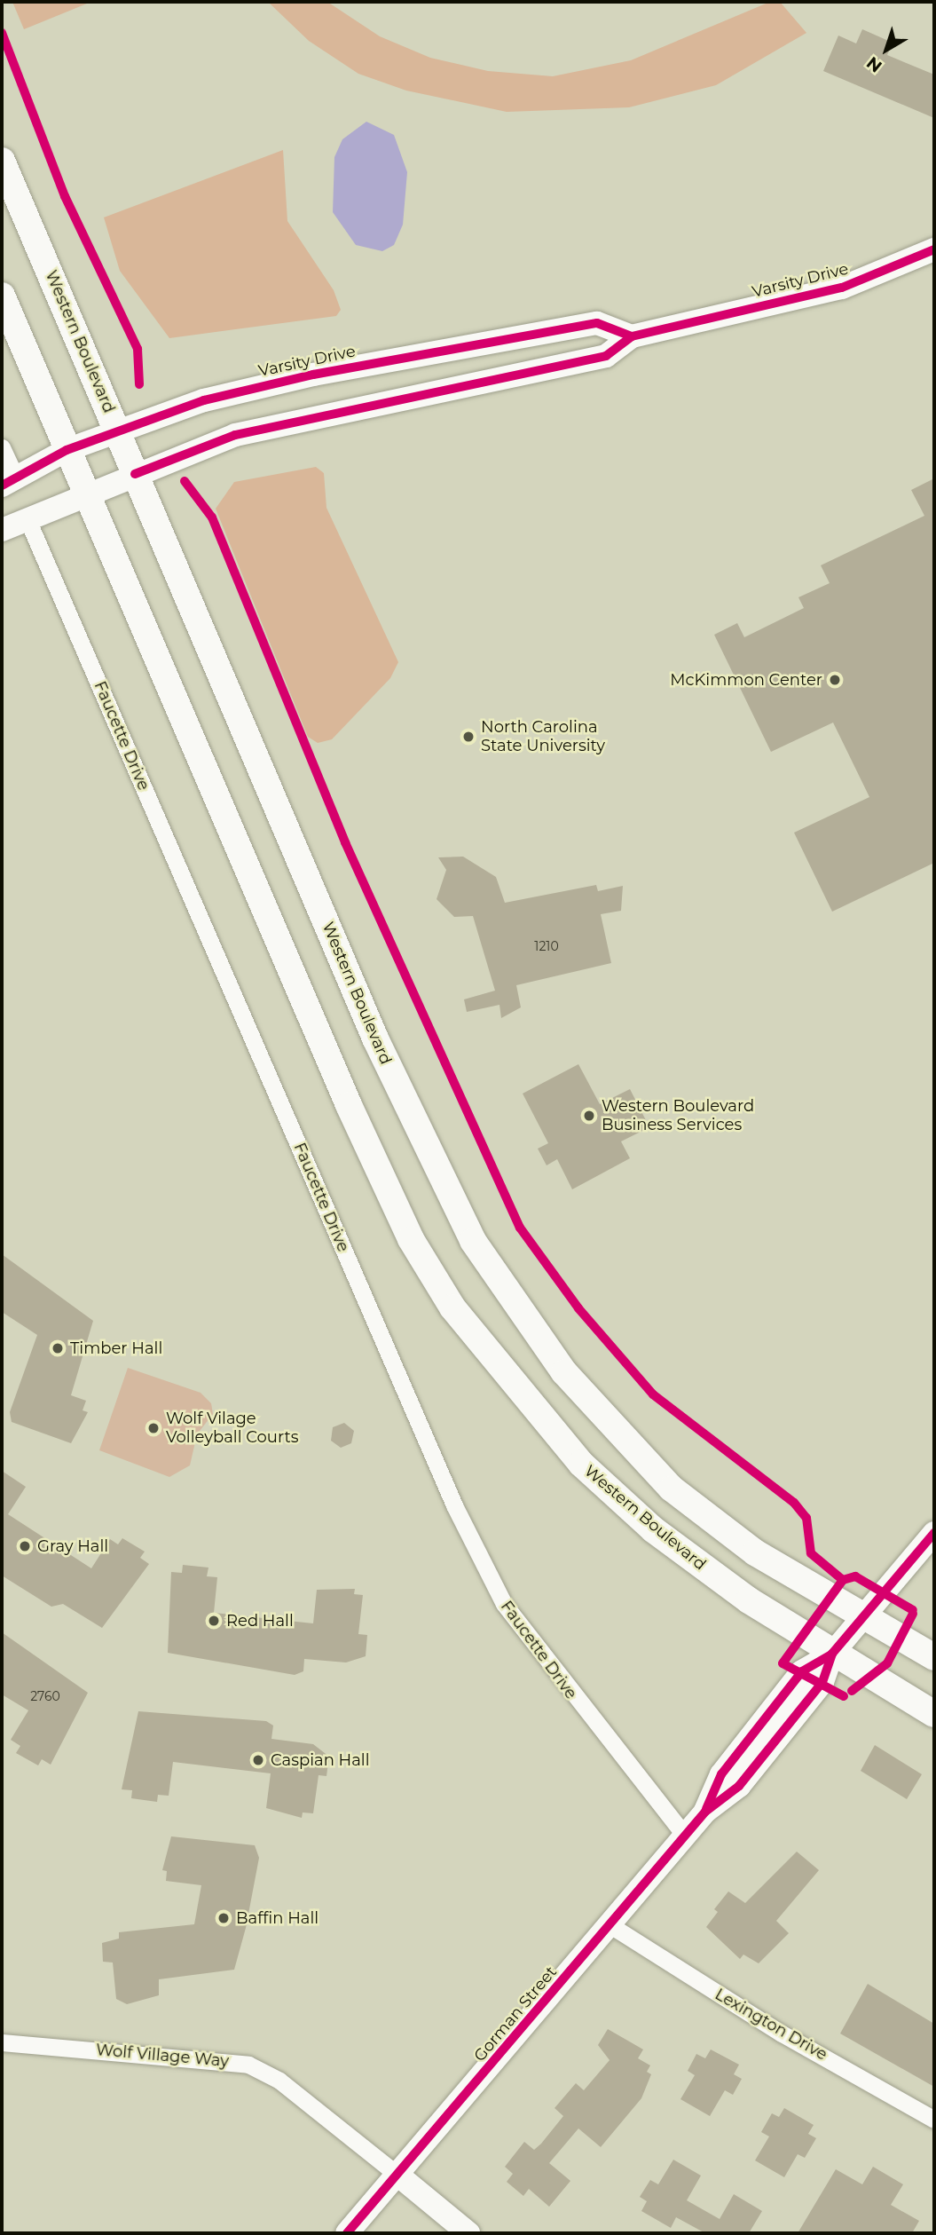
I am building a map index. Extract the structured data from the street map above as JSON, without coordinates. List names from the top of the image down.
{
  "streets": {
    "main road": ["Western Boulevard"],
    "street": [
      "Varsity Drive",
      "Faucette Drive",
      "Gorman Street",
      "Lexington Drive",
      "Wolf Village Way"
    ]
  },
  "crossings": [
    ["Varsity Drive", "Western Boulevard"],
    ["Varsity Drive", "Faucette Drive"],
    ["Western Boulevard", "Gorman Street"],
    ["Faucette Drive", "Gorman Street"],
    ["Gorman Street", "Lexington Drive"],
    ["Gorman Street", "Wolf Village Way"]
  ],
  "places": [
    "McKimmon Center",
    "North Carolina State University",
    "Western Boulevard Business Services",
    "Timber Hall",
    "Wolf Vilage Volleyball Courts",
    "Gray Hall",
    "Red Hall",
    "Caspian Hall",
    "Baffin Hall"
  ],
  "house_numbers": ["1210", "2760"],
  "north": "bottom left"
}
